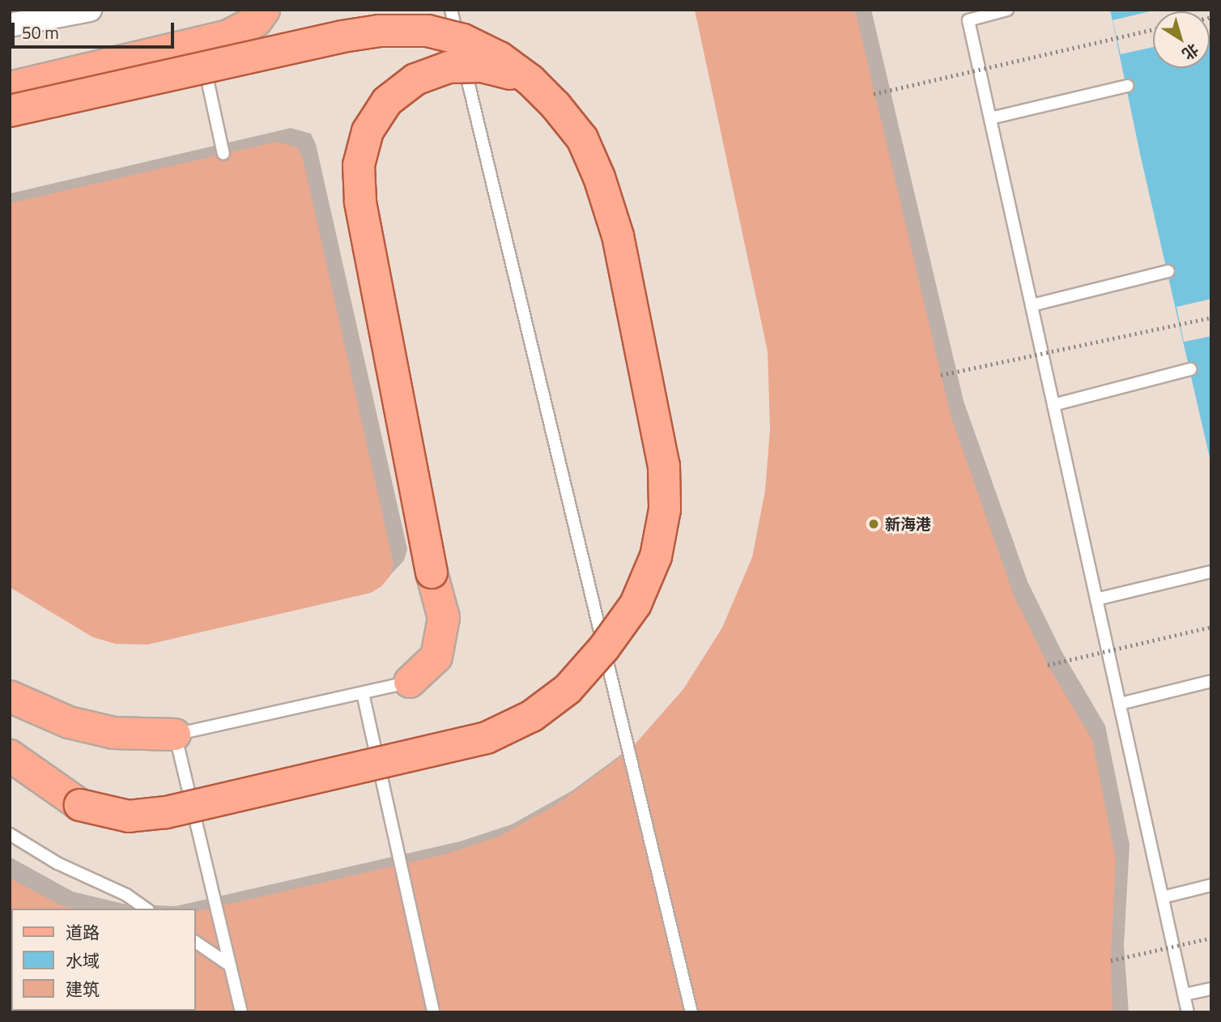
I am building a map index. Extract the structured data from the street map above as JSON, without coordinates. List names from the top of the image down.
{
  "places": ["新海港"],
  "legend": ["道路", "水域", "建筑"],
  "scale_bar": "50 m",
  "north": "bottom right"
}
